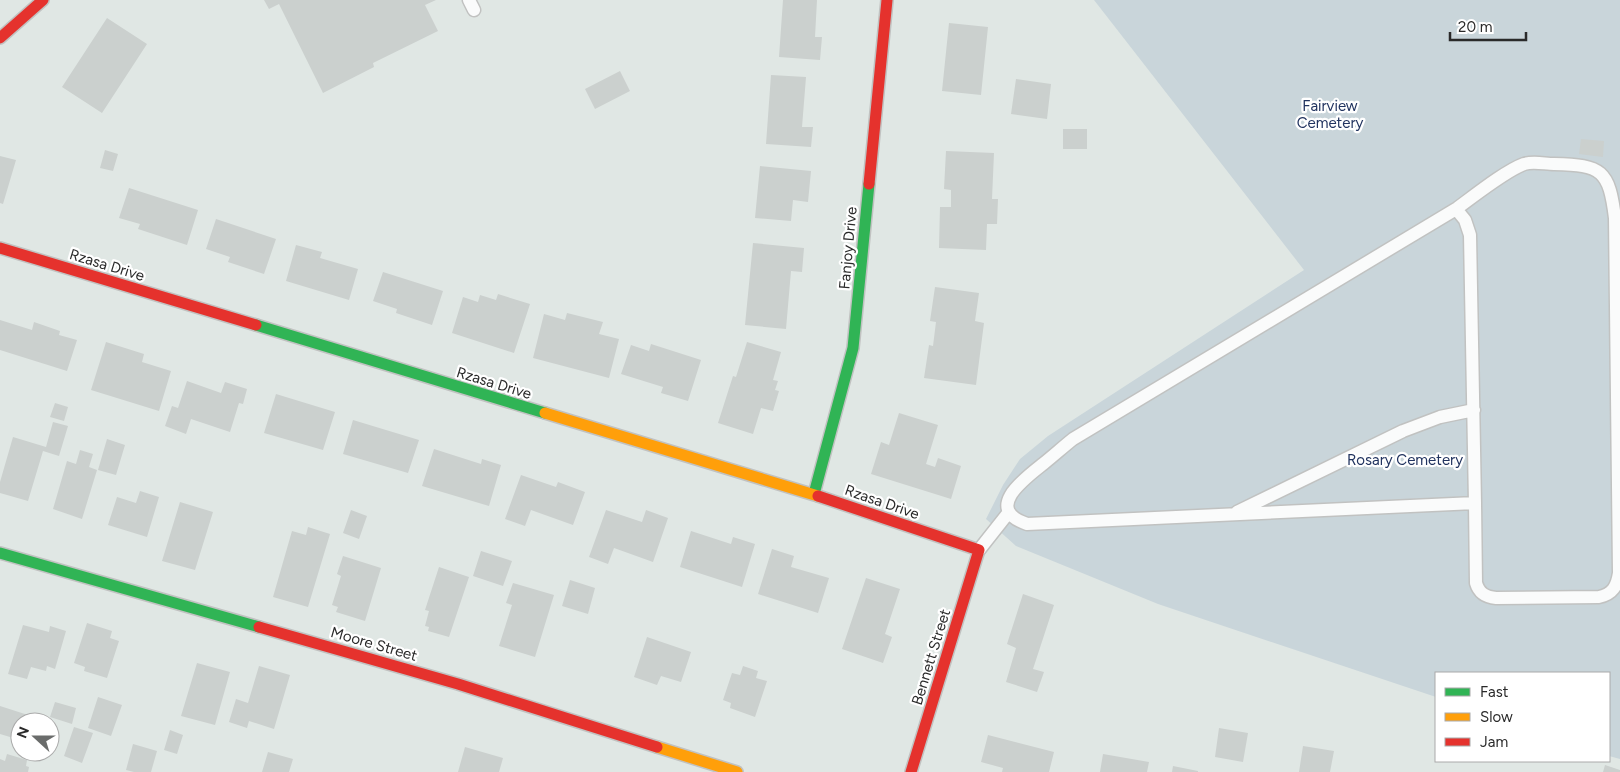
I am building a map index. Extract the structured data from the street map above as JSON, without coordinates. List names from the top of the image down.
{
  "streets": {
    "street": [
      "Fanjoy Drive",
      "Rzasa Drive",
      "Moore Street",
      "Bennett Street"
    ]
  },
  "crossings": [
    ["Fanjoy Drive", "Rzasa Drive"],
    ["Rzasa Drive", "Bennett Street"]
  ],
  "parks": ["Fairview Cemetery", "Rosary Cemetery"],
  "legend": ["Fast", "Slow", "Jam"],
  "scale_bar": "20 m",
  "north": "left"
}
